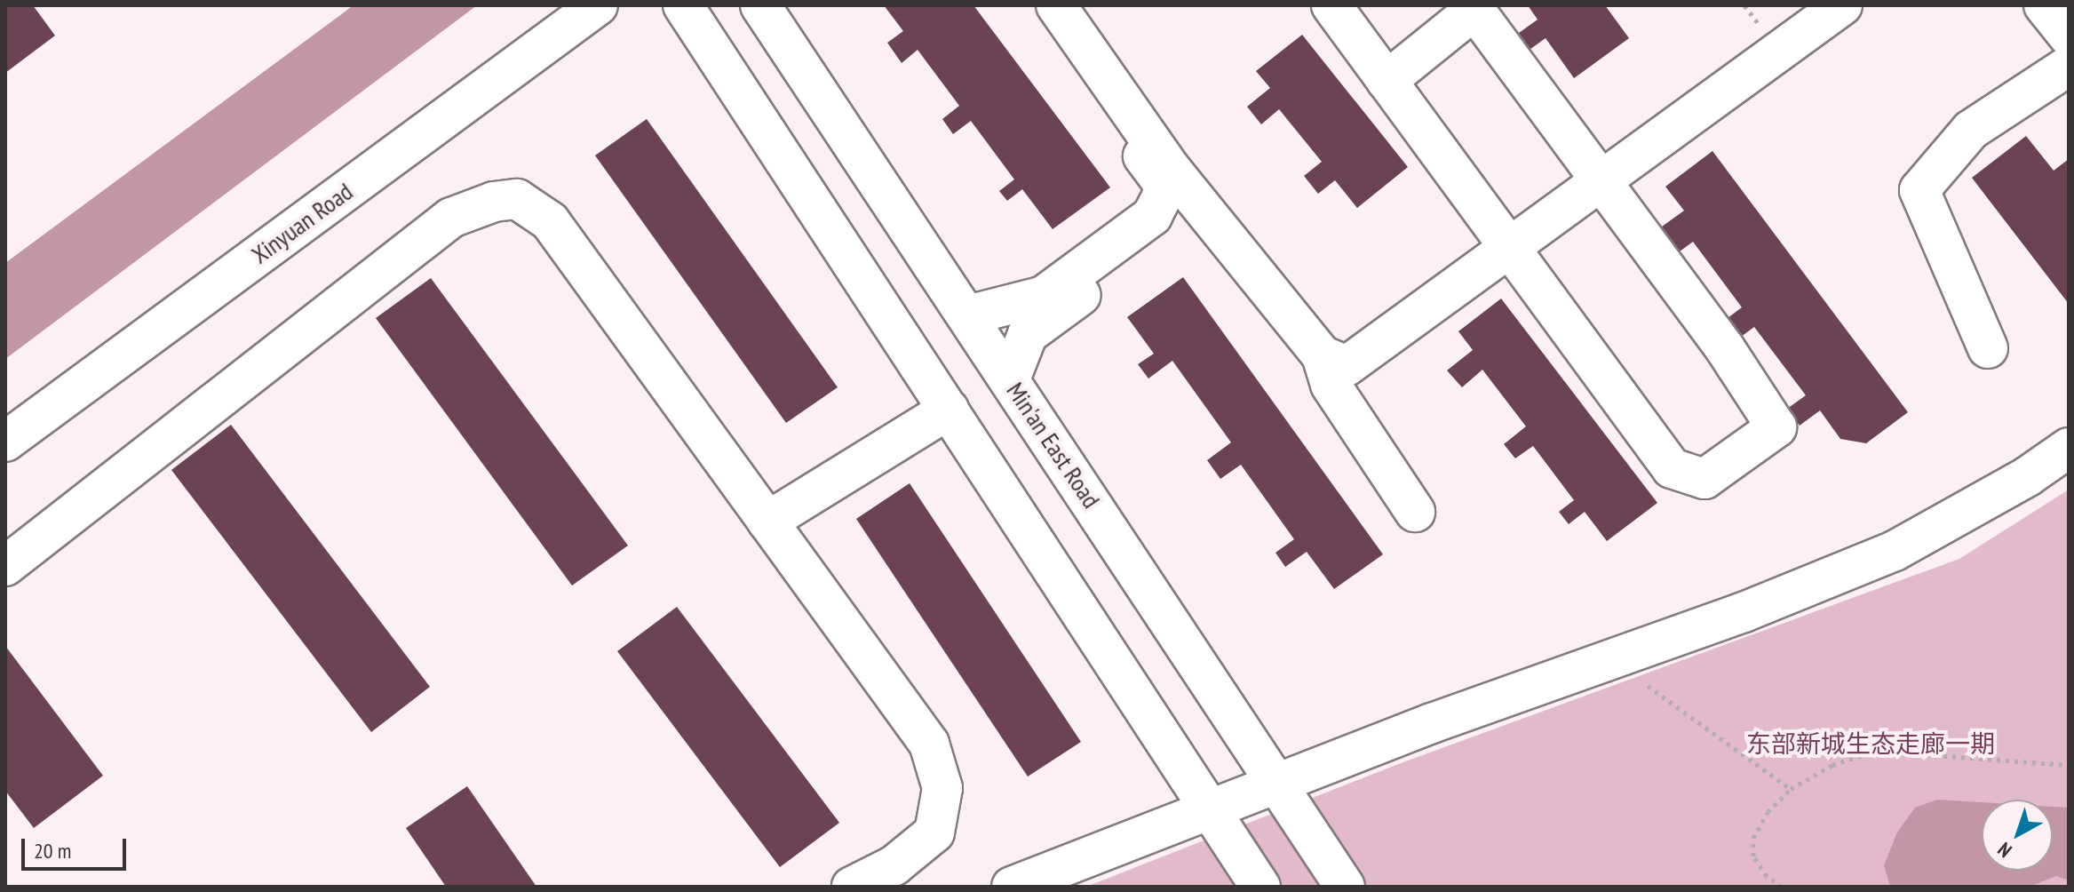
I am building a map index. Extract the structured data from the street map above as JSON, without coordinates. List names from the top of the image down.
{
  "streets": {
    "main road": ["Xinyuan Road", "Min'an East Road"]
  },
  "parks": ["东部新城生态走廊一期"],
  "scale_bar": "20 m",
  "north": "bottom left"
}
